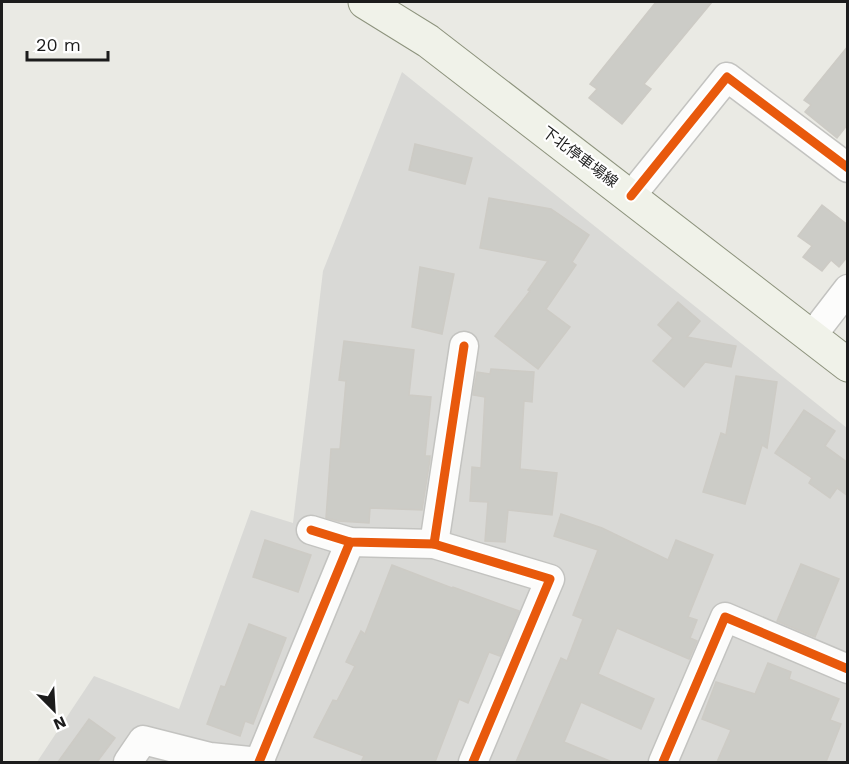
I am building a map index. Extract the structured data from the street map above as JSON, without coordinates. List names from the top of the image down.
{
  "streets": {
    "main road": ["下北停車場線"]
  },
  "scale_bar": "20 m",
  "north": "bottom right"
}
